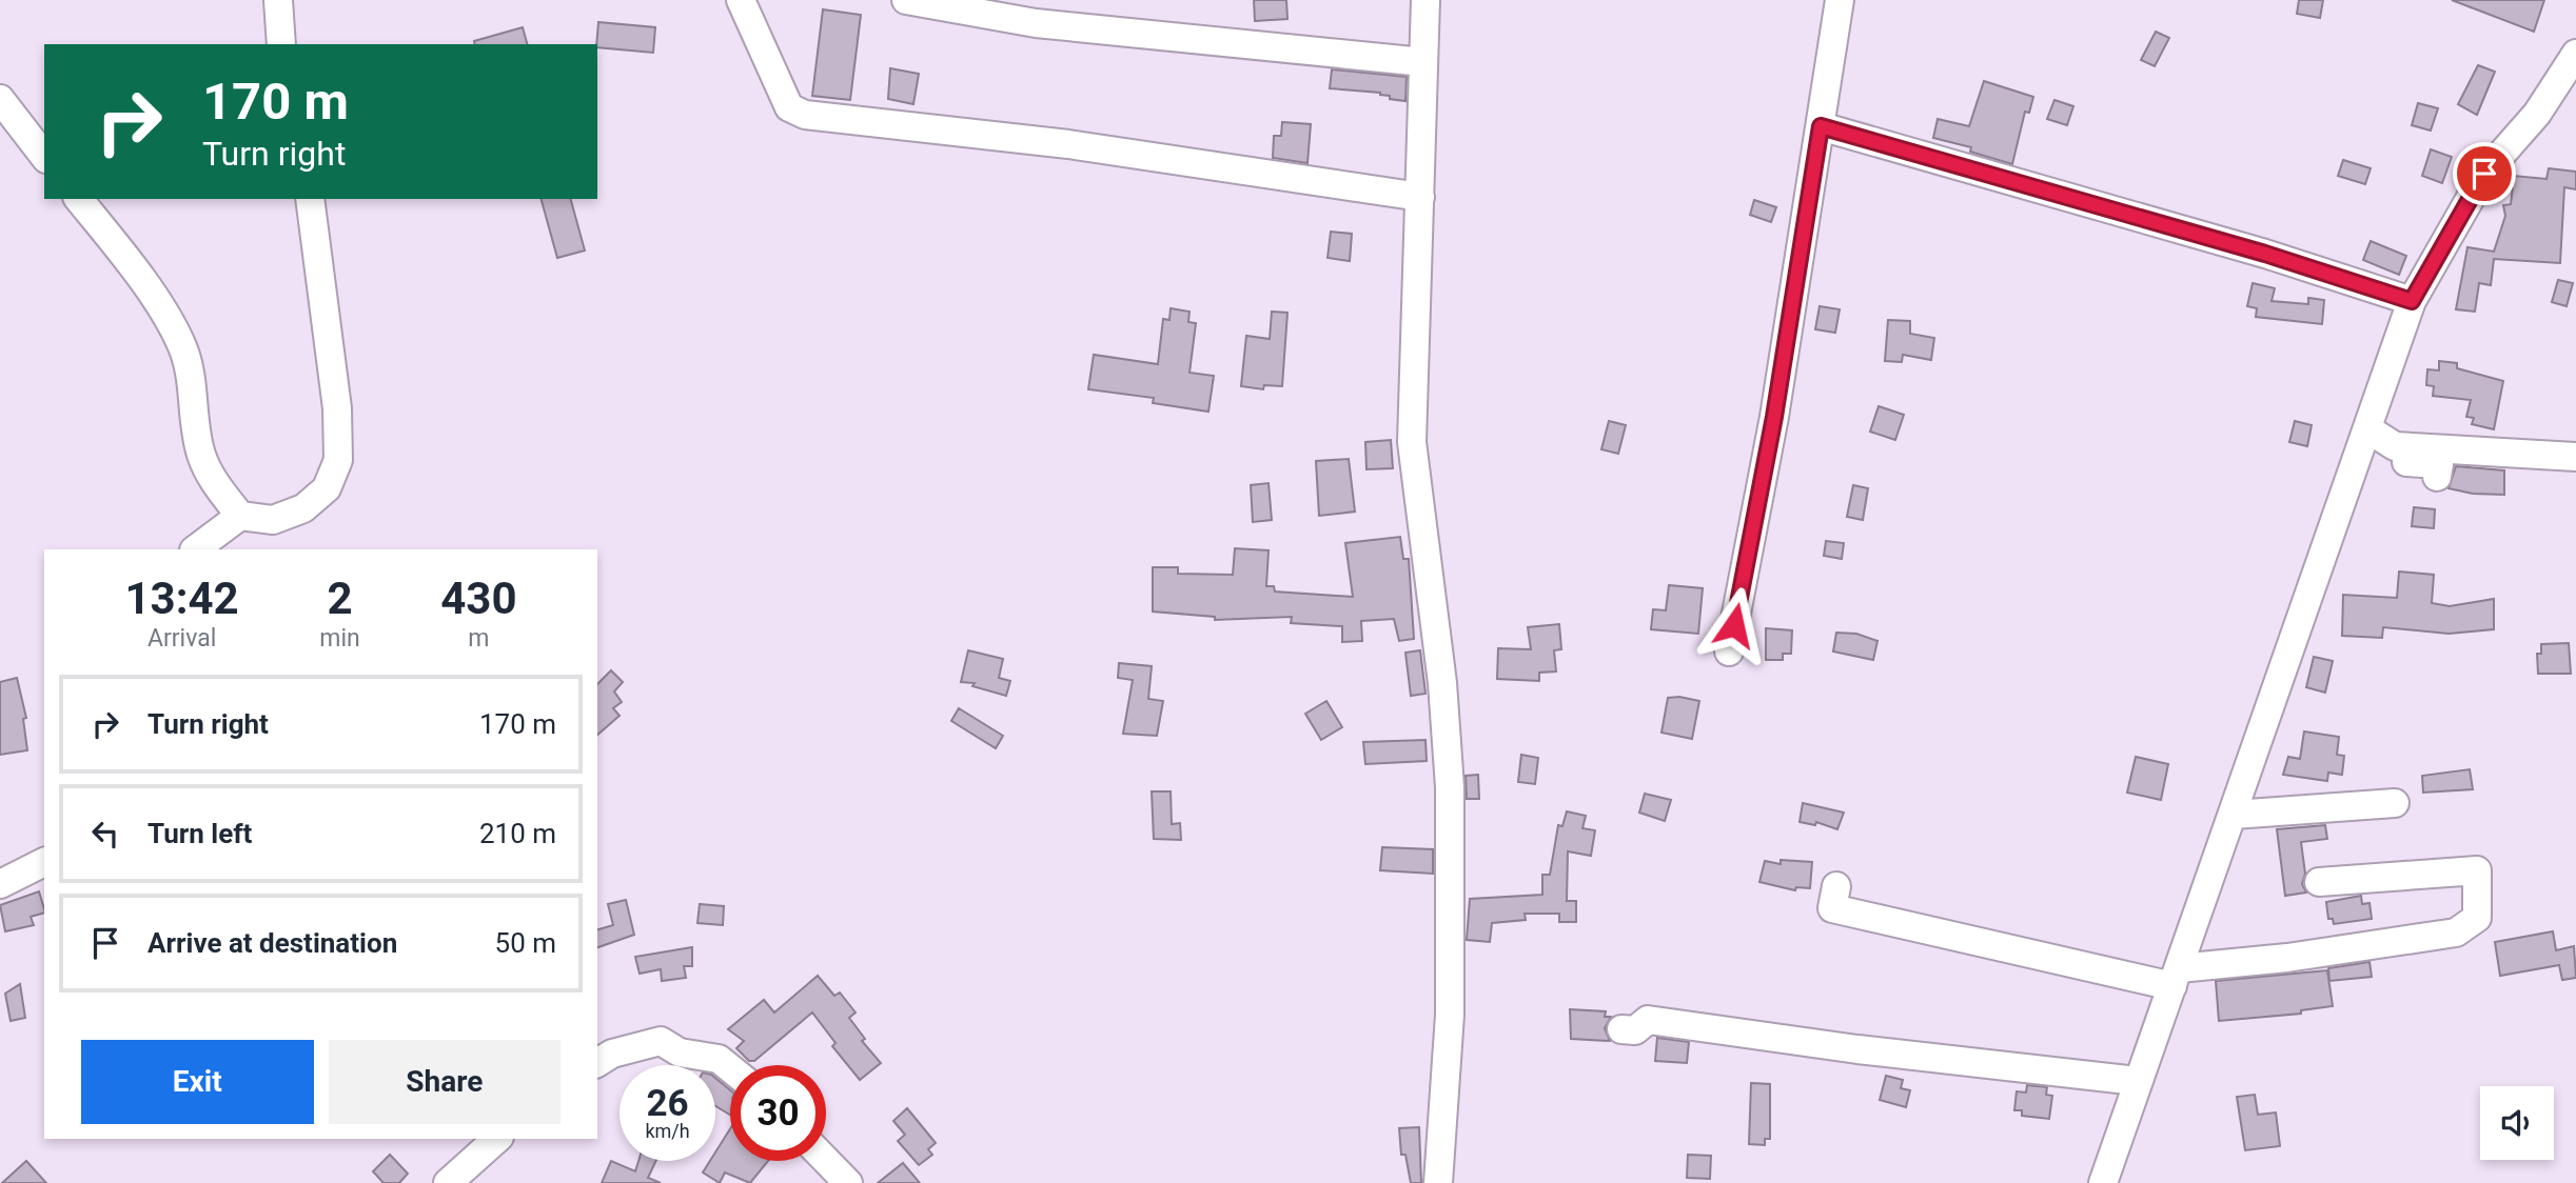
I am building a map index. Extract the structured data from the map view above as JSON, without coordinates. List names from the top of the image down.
{
  "page": {
    "turn": ["170 m", "Turn right"],
    "eta": [
      "13:42",
      "Arrival",
      "2",
      "min",
      "430",
      "m"
    ],
    "list": [
      {
        "name": "Turn right",
        "value": "170 m"
      },
      {
        "name": "Turn left",
        "value": "210 m"
      },
      {
        "name": "Arrive at destination",
        "value": "50 m"
      }
    ],
    "buttons": ["Exit", "Share"],
    "speed": "26 km/h",
    "limit": "30"
  }
}
